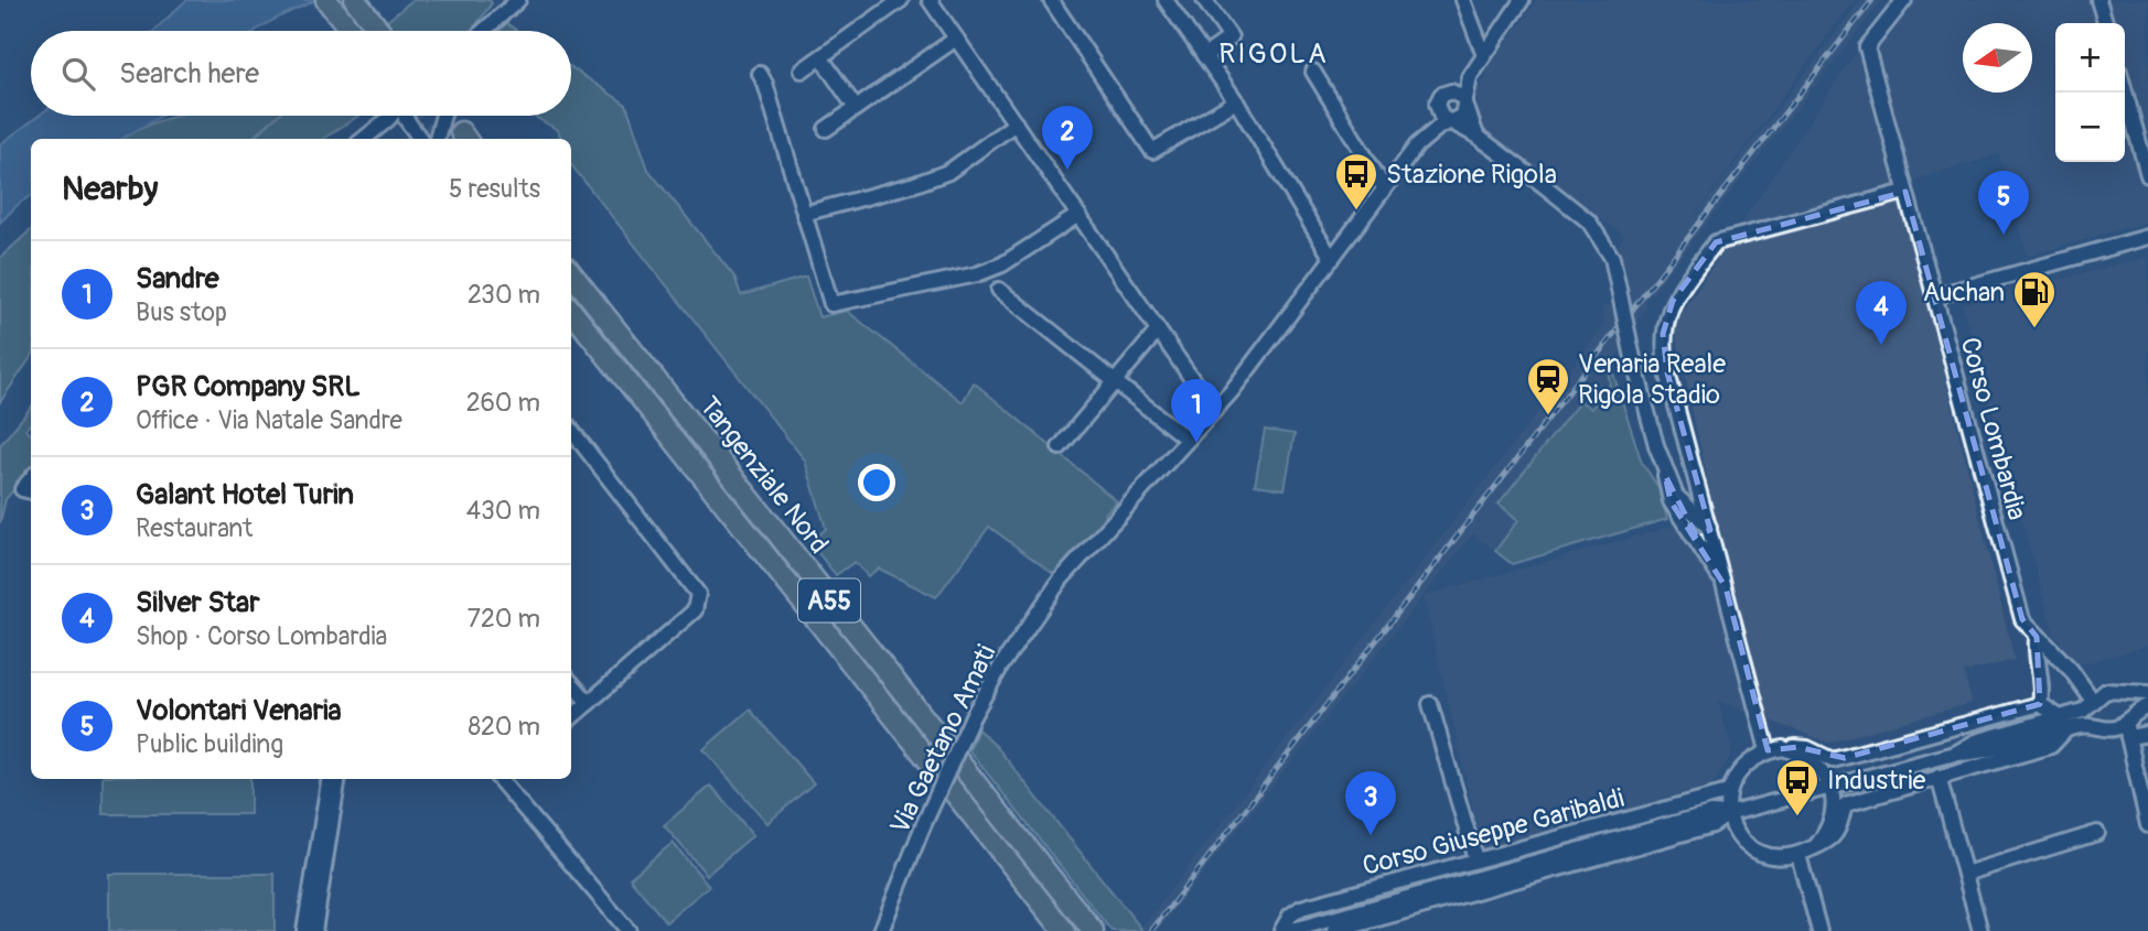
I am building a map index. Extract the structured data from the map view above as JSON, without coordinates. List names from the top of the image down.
{
  "streets": {
    "highway": ["Tangenziale Nord", "A55"],
    "street": ["Corso Lombardia", "Via Gaetano Amati", "Corso Giuseppe Garibaldi"]
  },
  "crossings": [
    ["Corso Lombardia", "Corso Giuseppe Garibaldi"]
  ],
  "districts": ["RIGOLA"],
  "places": {
    "bus stop": ["Stazione Rigola", "Industrie"],
    "fuel station": ["Auchan"],
    "station": ["Venaria Reale Rigola Stadio"]
  },
  "north": "left",
  "page": {
    "map_buttons": ["+", "−"],
    "search": "Search here",
    "pins": [
      "2",
      "5",
      "4",
      "1",
      "3"
    ],
    "heading": ["Nearby", "5 results"],
    "list": [
      {
        "mark": "1",
        "name": "Sandre",
        "note": "Bus stop",
        "value": "230 m"
      },
      {
        "mark": "2",
        "name": "PGR Company SRL",
        "note": "Office · Via Natale Sandre",
        "value": "260 m"
      },
      {
        "mark": "3",
        "name": "Galant Hotel Turin",
        "note": "Restaurant",
        "value": "430 m"
      },
      {
        "mark": "4",
        "name": "Silver Star",
        "note": "Shop · Corso Lombardia",
        "value": "720 m"
      },
      {
        "mark": "5",
        "name": "Volontari Venaria",
        "note": "Public building",
        "value": "820 m"
      }
    ]
  }
}
